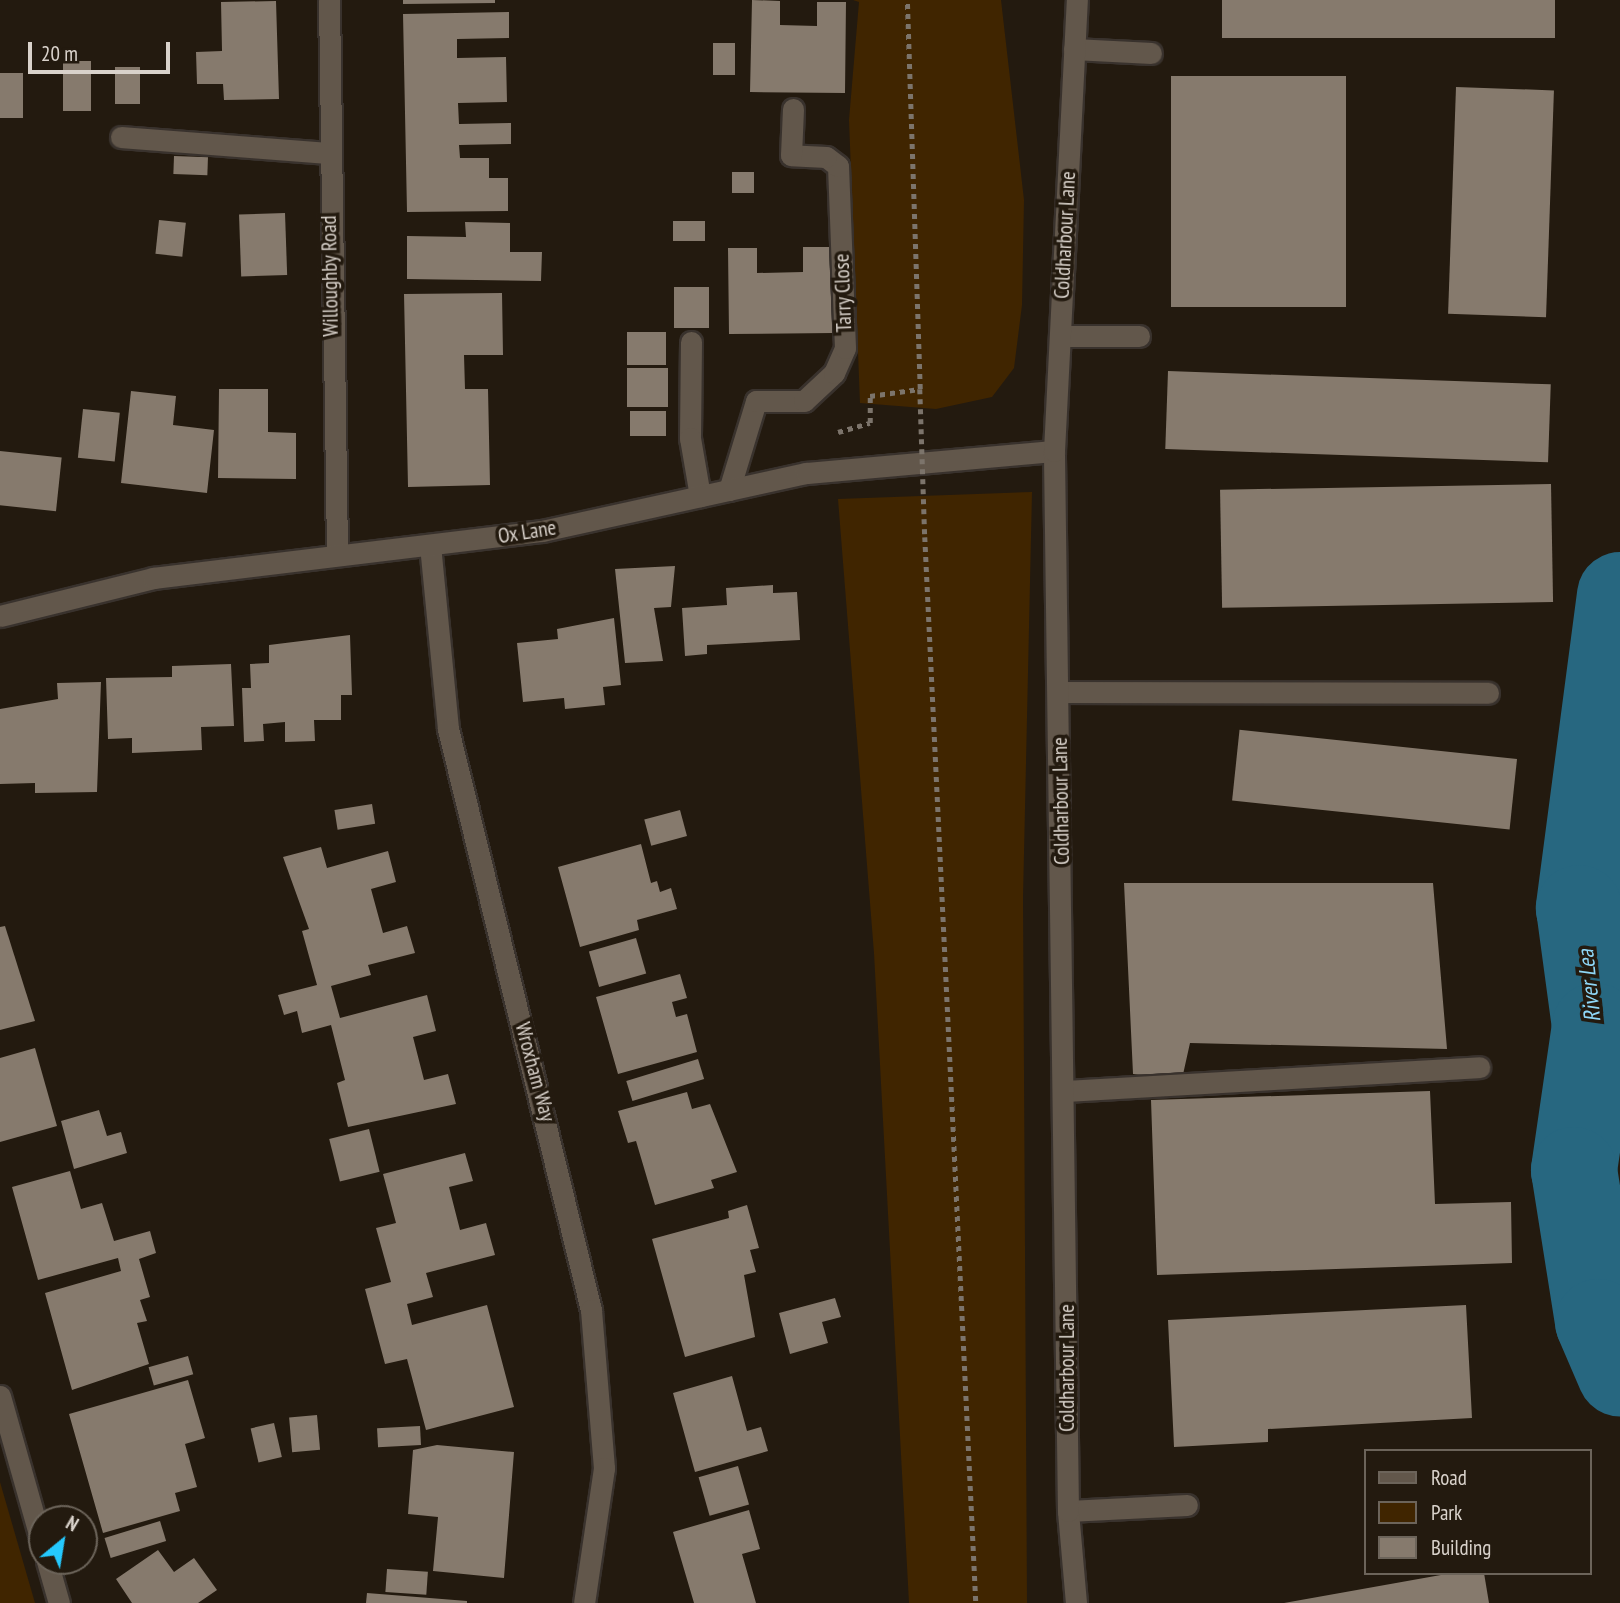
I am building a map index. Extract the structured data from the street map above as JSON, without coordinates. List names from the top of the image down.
{
  "streets": {
    "street": [
      "Coldharbour Lane",
      "Willoughby Road",
      "Tarry Close",
      "Ox Lane",
      "Wroxham Way"
    ]
  },
  "crossings": [
    ["Coldharbour Lane", "Ox Lane"],
    ["Willoughby Road", "Ox Lane"],
    ["Tarry Close", "Ox Lane"],
    ["Ox Lane", "Wroxham Way"]
  ],
  "water": ["River Lea"],
  "legend": ["Road", "Park", "Building"],
  "scale_bar": "20 m",
  "north": "top right"
}
